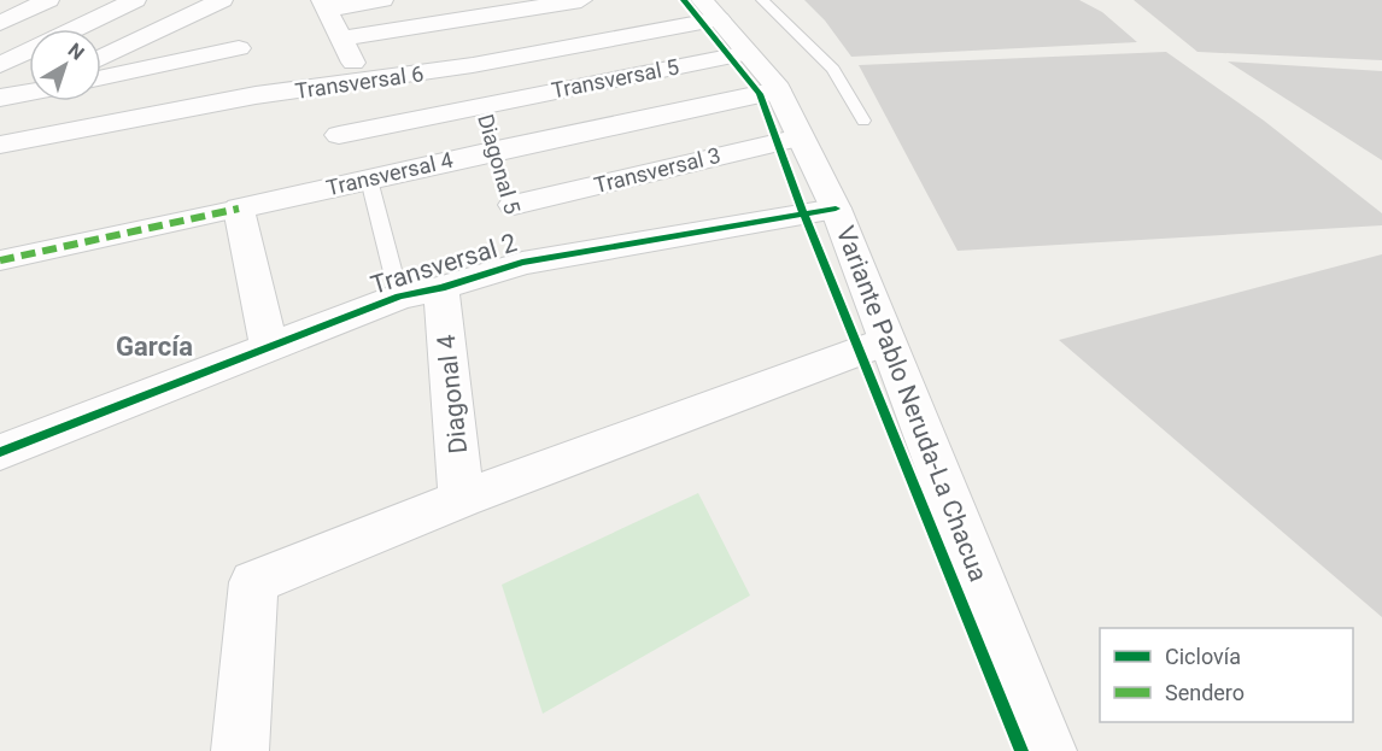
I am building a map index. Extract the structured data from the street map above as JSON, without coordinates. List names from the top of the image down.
{
  "streets": {
    "street": [
      "Transversal 5",
      "Transversal 6",
      "Diagonal 5",
      "Transversal 3",
      "Transversal 4",
      "Transversal 2",
      "Diagonal 4",
      "Variante Pablo Neruda-La Chacua"
    ]
  },
  "crossings": [
    ["Transversal 5", "Diagonal 5"],
    ["Transversal 5", "Variante Pablo Neruda-La Chacua"],
    ["Transversal 6", "Diagonal 5"],
    ["Transversal 6", "Variante Pablo Neruda-La Chacua"],
    ["Diagonal 5", "Transversal 3"],
    ["Diagonal 5", "Transversal 4"],
    ["Diagonal 5", "Transversal 2"],
    ["Transversal 3", "Transversal 4"],
    ["Transversal 3", "Transversal 2"],
    ["Transversal 3", "Variante Pablo Neruda-La Chacua"],
    ["Transversal 4", "Transversal 2"],
    ["Transversal 4", "Variante Pablo Neruda-La Chacua"],
    ["Transversal 2", "Diagonal 4"],
    ["Transversal 2", "Variante Pablo Neruda-La Chacua"]
  ],
  "districts": ["García"],
  "legend": ["Ciclovía", "Sendero"],
  "north": "top right"
}
